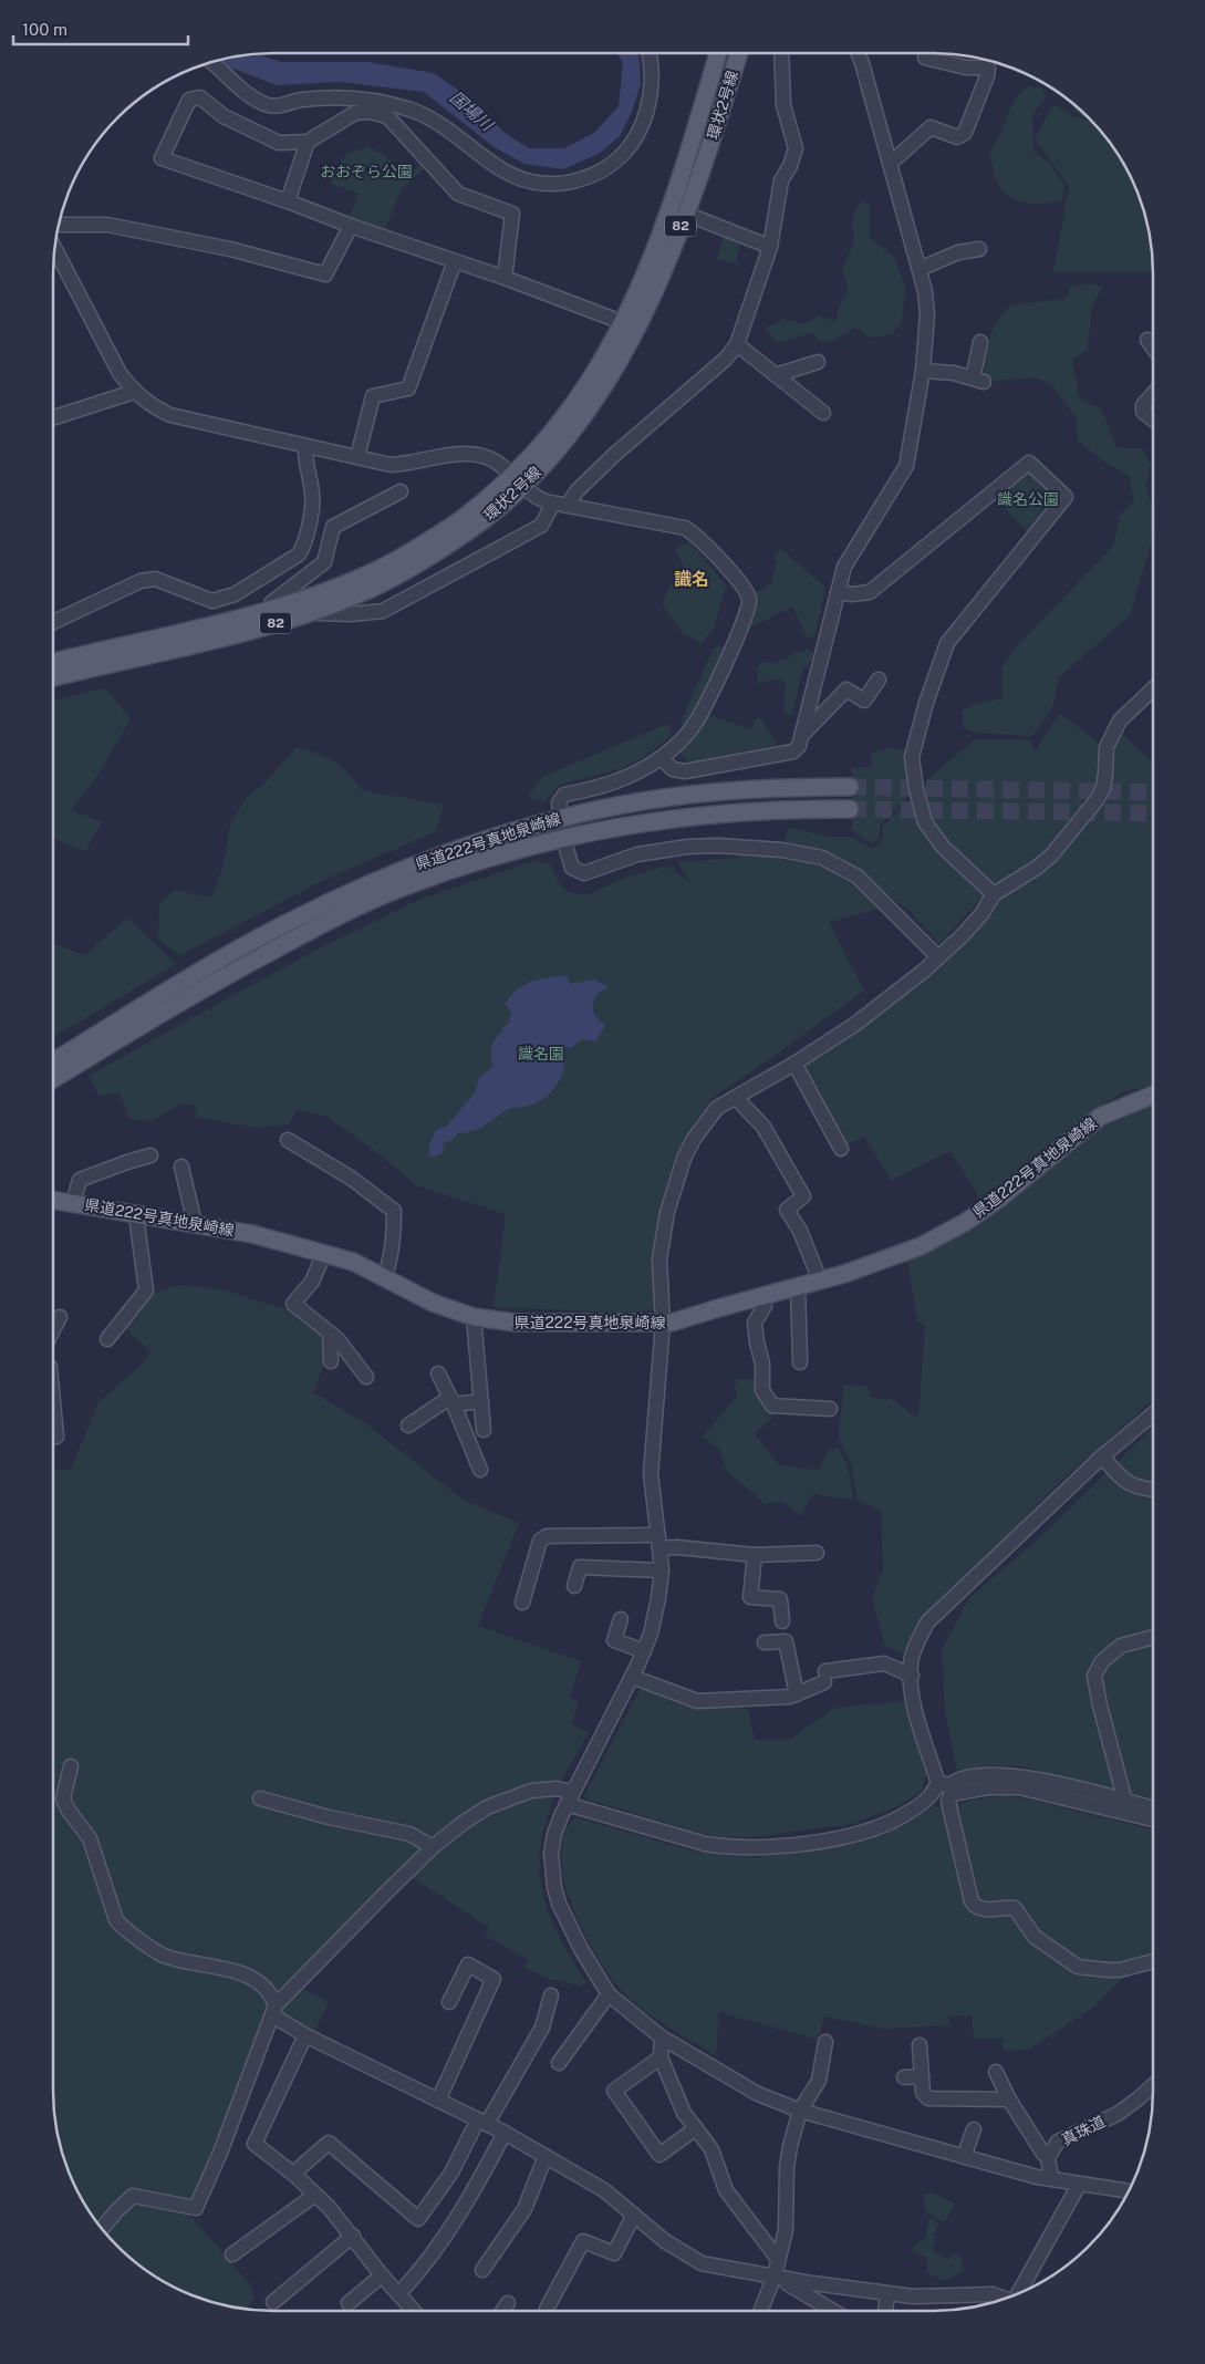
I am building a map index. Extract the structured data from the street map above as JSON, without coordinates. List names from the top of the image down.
{
  "streets": {
    "main road": ["環状2号線", "82", "県道222号真地泉崎線"],
    "street": ["真珠道"]
  },
  "districts": ["識名"],
  "water": ["国場川"],
  "parks": ["おおぞら公園", "識名公園", "識名園"],
  "scale_bar": "100 m"
}
